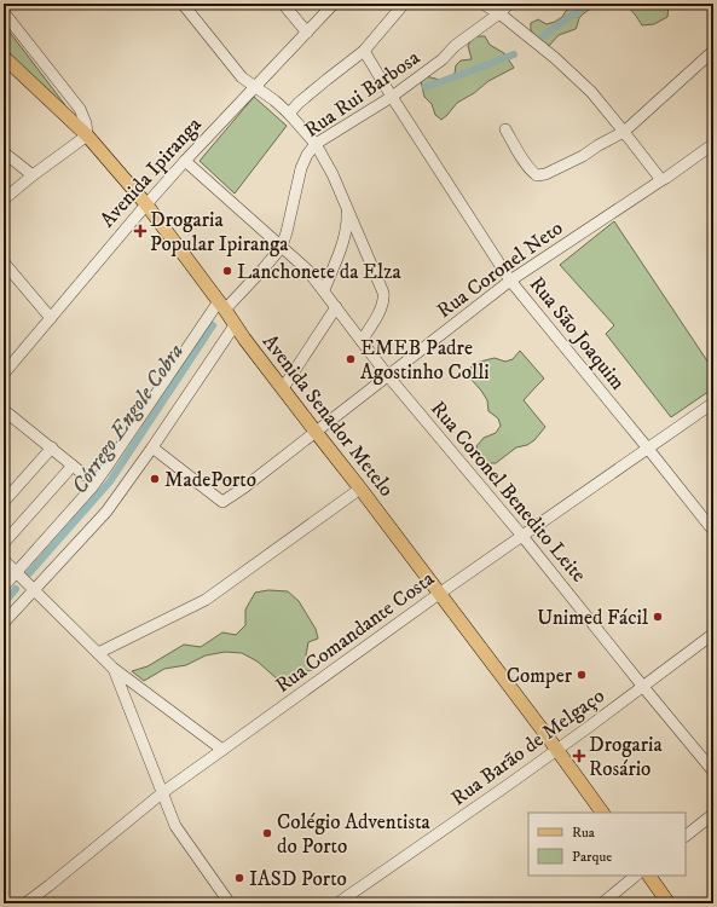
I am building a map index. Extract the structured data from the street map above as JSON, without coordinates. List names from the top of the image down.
{
  "streets": {
    "main road": ["Avenida Senador Metelo"],
    "street": [
      "Rua Rui Barbosa",
      "Avenida Ipiranga",
      "Rua Coronel Neto",
      "Rua São Joaquim",
      "Rua Coronel Benedito Leite",
      "Rua Comandante Costa",
      "Rua Barão de Melgaço"
    ]
  },
  "crossings": [
    ["Rua Rui Barbosa", "Rua São Joaquim"],
    ["Rua Rui Barbosa", "Avenida Senador Metelo"],
    ["Rua Rui Barbosa", "Rua Coronel Benedito Leite"],
    ["Avenida Ipiranga", "Avenida Senador Metelo"],
    ["Avenida Ipiranga", "Rua Coronel Benedito Leite"],
    ["Rua Coronel Neto", "Rua São Joaquim"],
    ["Rua Coronel Neto", "Avenida Senador Metelo"],
    ["Rua Coronel Neto", "Rua Coronel Benedito Leite"],
    ["Rua São Joaquim", "Rua Comandante Costa"],
    ["Avenida Senador Metelo", "Rua Comandante Costa"],
    ["Avenida Senador Metelo", "Rua Barão de Melgaço"],
    ["Rua Coronel Benedito Leite", "Rua Comandante Costa"],
    ["Rua Coronel Benedito Leite", "Rua Barão de Melgaço"]
  ],
  "water": ["Córrego Engole Cobra"],
  "places": {
    "health": ["Drogaria Popular Ipiranga", "Drogaria Rosário"],
    "other": [
      "Lanchonete da Elza",
      "EMEB Padre Agostinho Colli",
      "MadePorto",
      "Unimed Fácil",
      "Comper",
      "Colégio Adventista do Porto",
      "IASD Porto"
    ]
  },
  "legend": ["Rua", "Parque"]
}
